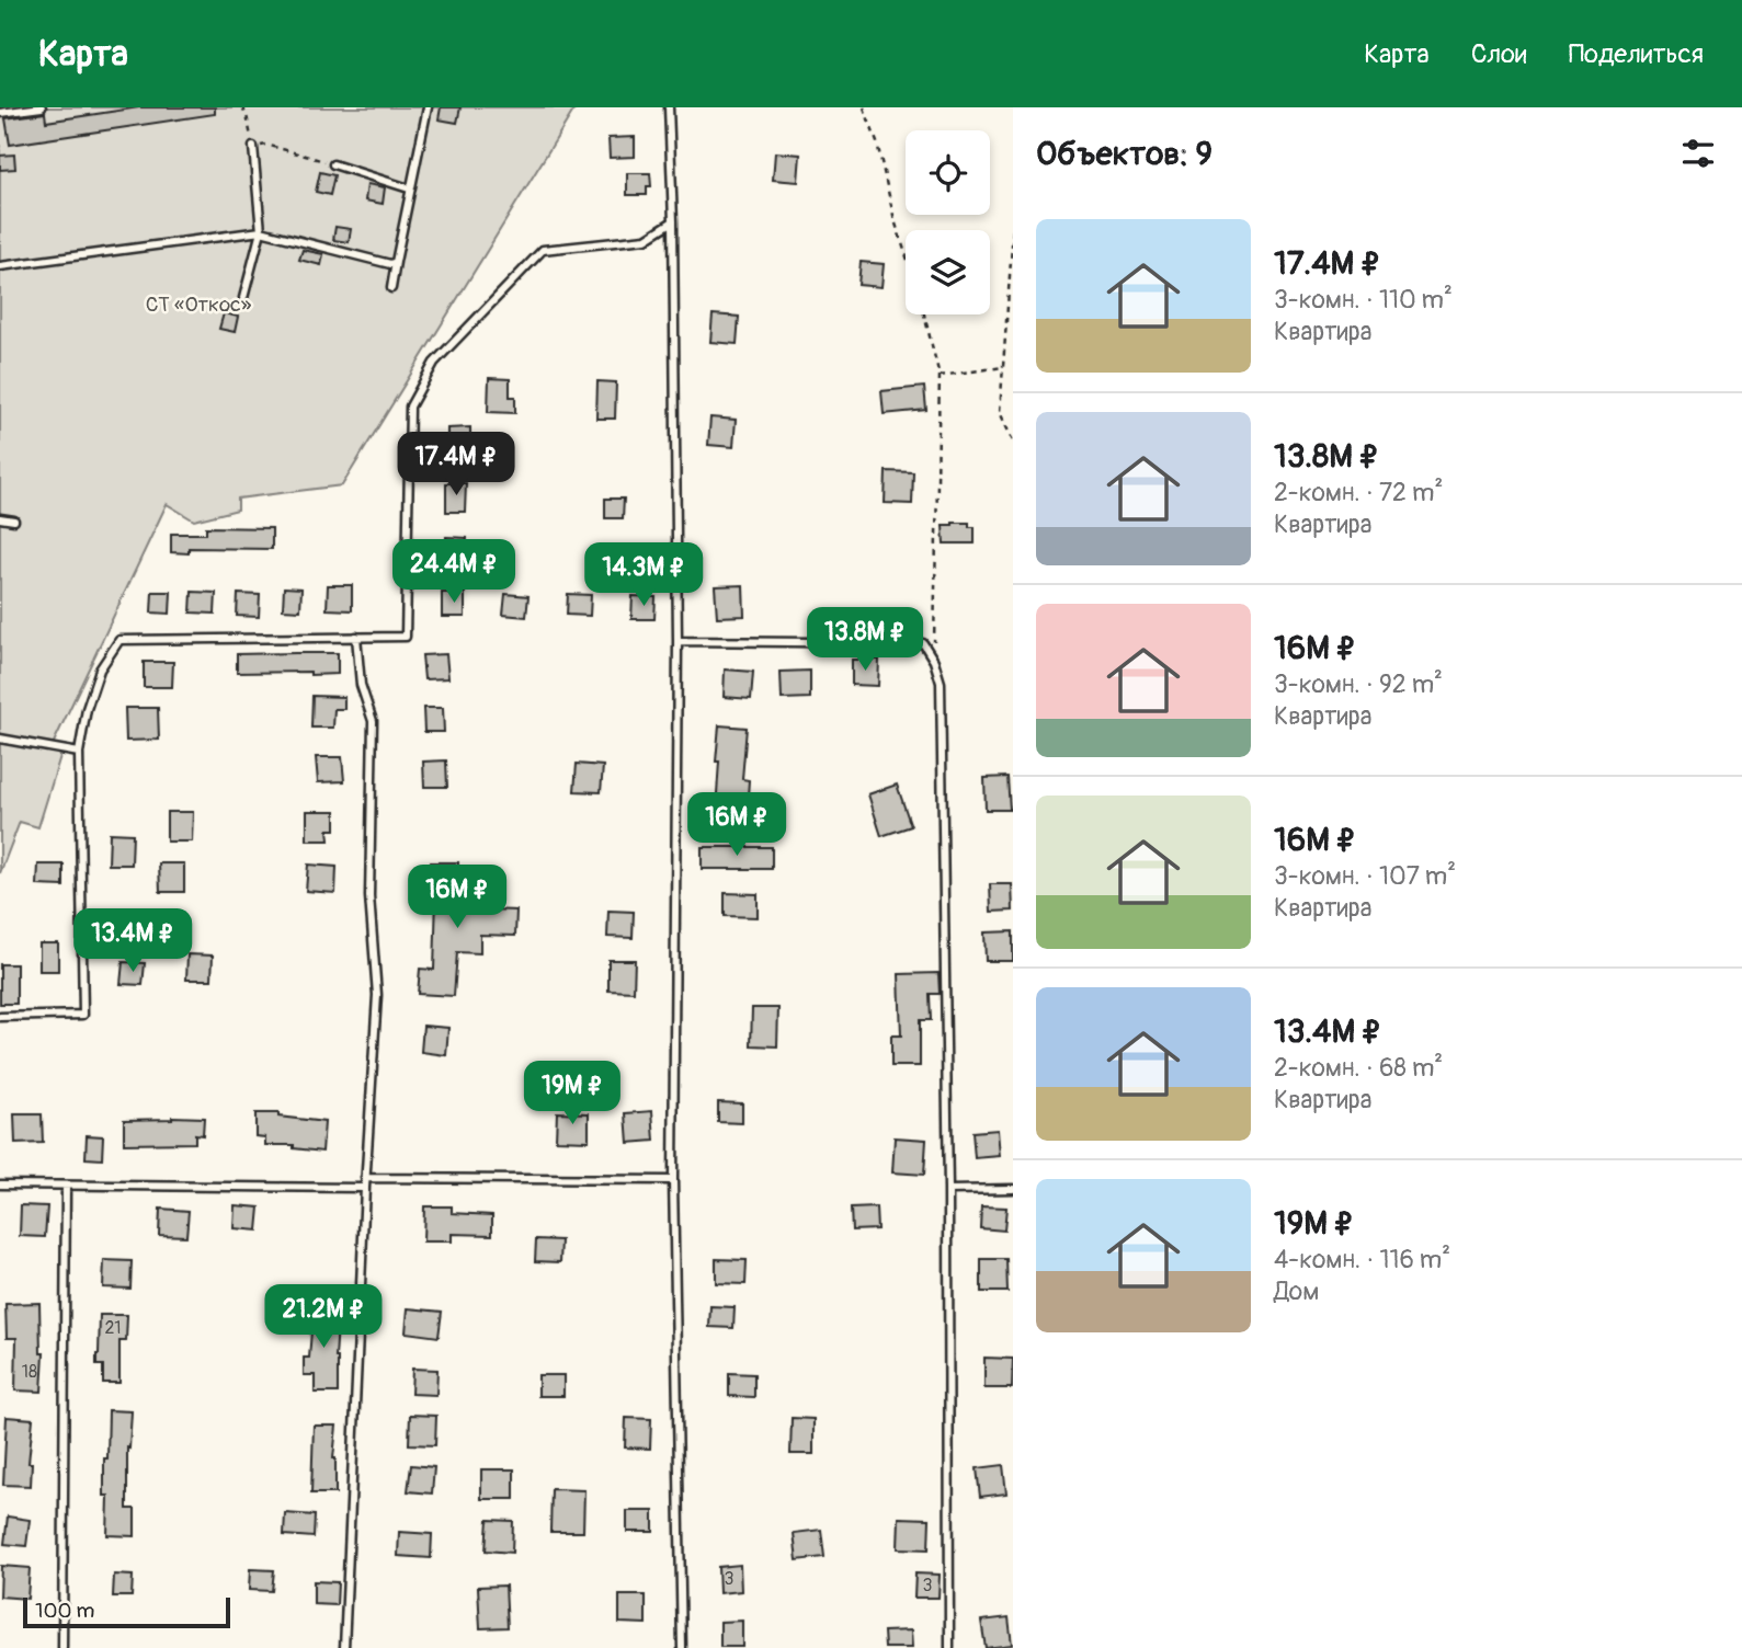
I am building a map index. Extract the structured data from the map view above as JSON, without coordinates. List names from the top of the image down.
{
  "parks": ["СТ «Откос»"],
  "house_numbers": [
    "21",
    "18",
    "3",
    "3"
  ],
  "scale_bar": "100 m",
  "page": {
    "header": "Карта",
    "nav": ["Карта", "Слои", "Поделиться"],
    "heading": "Объектов: 9",
    "list": [
      {
        "name": "17.4M ₽",
        "note": "3-комн. · 110 m² · Квартира"
      },
      {
        "name": "13.8M ₽",
        "note": "2-комн. · 72 m² · Квартира"
      },
      {
        "name": "16M ₽",
        "note": "3-комн. · 92 m² · Квартира"
      },
      {
        "name": "16M ₽",
        "note": "3-комн. · 107 m² · Квартира"
      },
      {
        "name": "13.4M ₽",
        "note": "2-комн. · 68 m² · Квартира"
      },
      {
        "name": "19M ₽",
        "note": "4-комн. · 116 m² · Дом"
      }
    ],
    "price": [
      "17.4M ₽",
      "24.4M ₽",
      "14.3M ₽",
      "13.8M ₽",
      "16M ₽",
      "16M ₽",
      "13.4M ₽",
      "19M ₽",
      "21.2M ₽"
    ],
    "scale": "100 m"
  }
}
